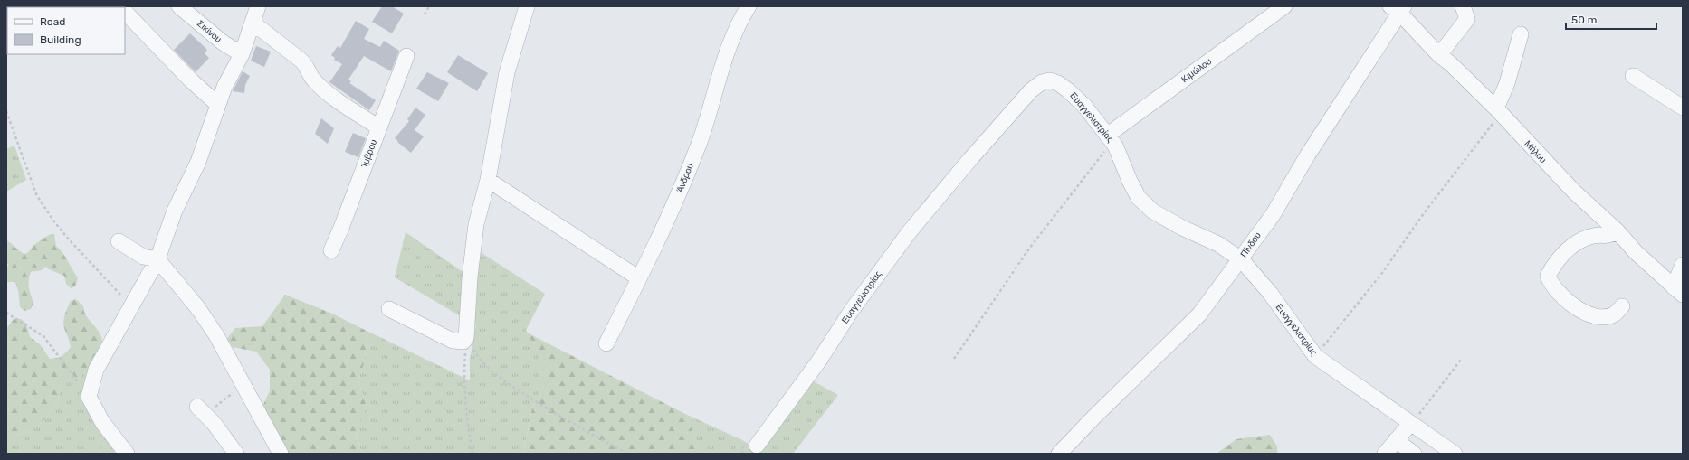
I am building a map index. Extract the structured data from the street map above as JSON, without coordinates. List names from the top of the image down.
{
  "streets": {
    "street": [
      "Σικίνου",
      "Κιμώλου",
      "Ευαγγελιστρίας",
      "Μήλου",
      "Ίμβρου",
      "Άνδρου",
      "Πίνδου"
    ]
  },
  "crossings": [
    ["Κιμώλου", "Ευαγγελιστρίας"],
    ["Ευαγγελιστρίας", "Πίνδου"],
    ["Μήλου", "Πίνδου"]
  ],
  "legend": ["Road", "Building"],
  "scale_bar": "50 m"
}
